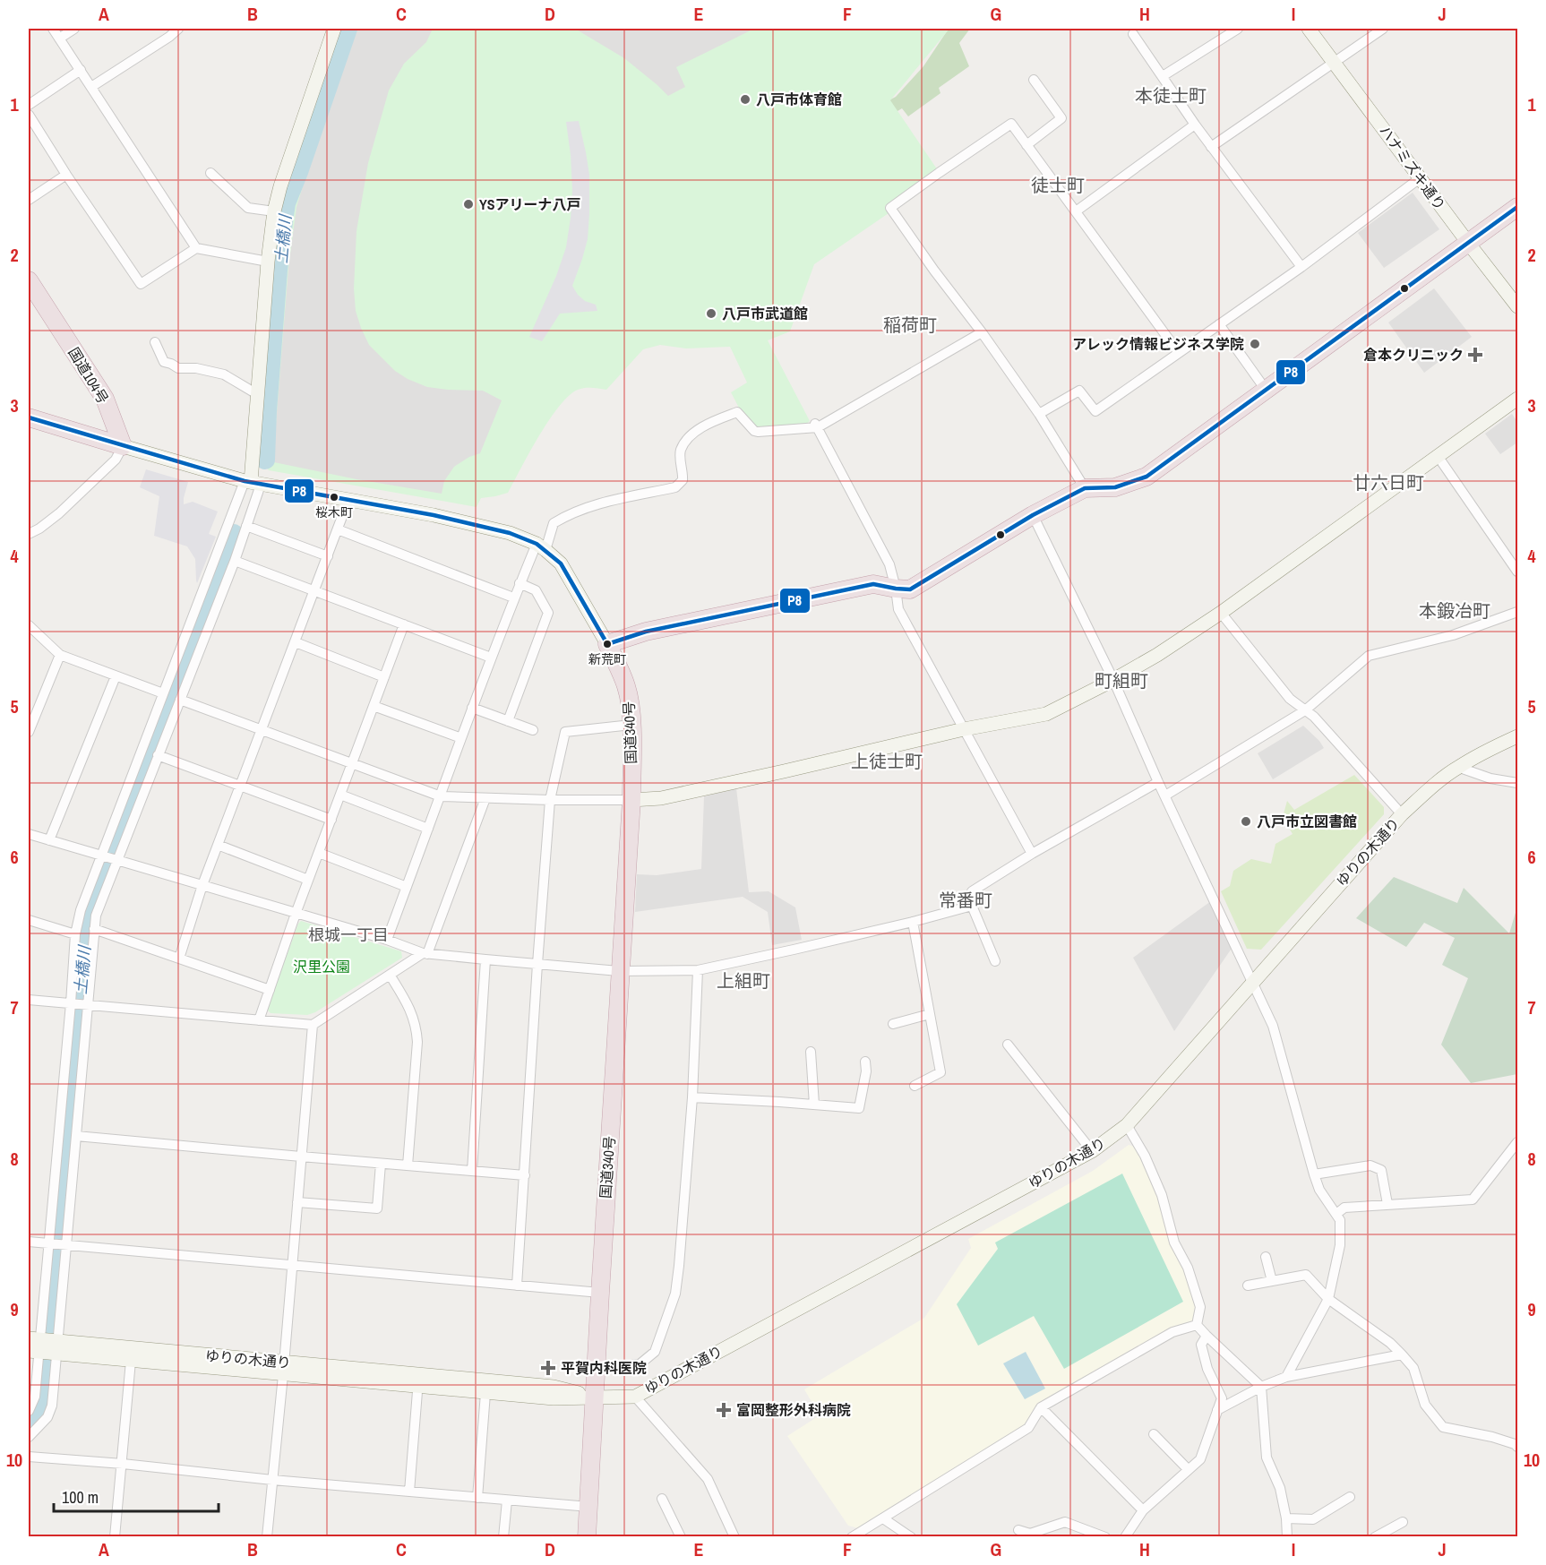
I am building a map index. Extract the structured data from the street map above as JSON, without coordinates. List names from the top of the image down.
{
  "streets": {
    "highway": ["国道104号", "国道340号"],
    "street": ["ハナミズキ通り", "ゆりの木通り"]
  },
  "crossings": [
    ["国道340号", "ゆりの木通り"]
  ],
  "districts": [
    "本徒士町",
    "徒士町",
    "稲荷町",
    "廿六日町",
    "本鍛冶町",
    "町組町",
    "上徒士町",
    "常番町",
    "根城一丁目",
    "上組町"
  ],
  "water": ["土橋川"],
  "parks": ["沢里公園"],
  "places": {
    "other": [
      "八戸市体育館",
      "YSアリーナ八戸",
      "八戸市武道館",
      "アレック情報ビジネス学院",
      "桜木町",
      "新荒町",
      "八戸市立図書館"
    ],
    "health": ["倉本クリニック", "平賀内科医院", "富岡整形外科病院"]
  },
  "lines": ["transit line P8"],
  "scale_bar": "100 m",
  "grid": {
    "columns": [
      "A",
      "B",
      "C",
      "D",
      "E",
      "F",
      "G",
      "H",
      "I",
      "J"
    ],
    "rows": [
      "1",
      "2",
      "3",
      "4",
      "5",
      "6",
      "7",
      "8",
      "9",
      "10"
    ]
  }
}
